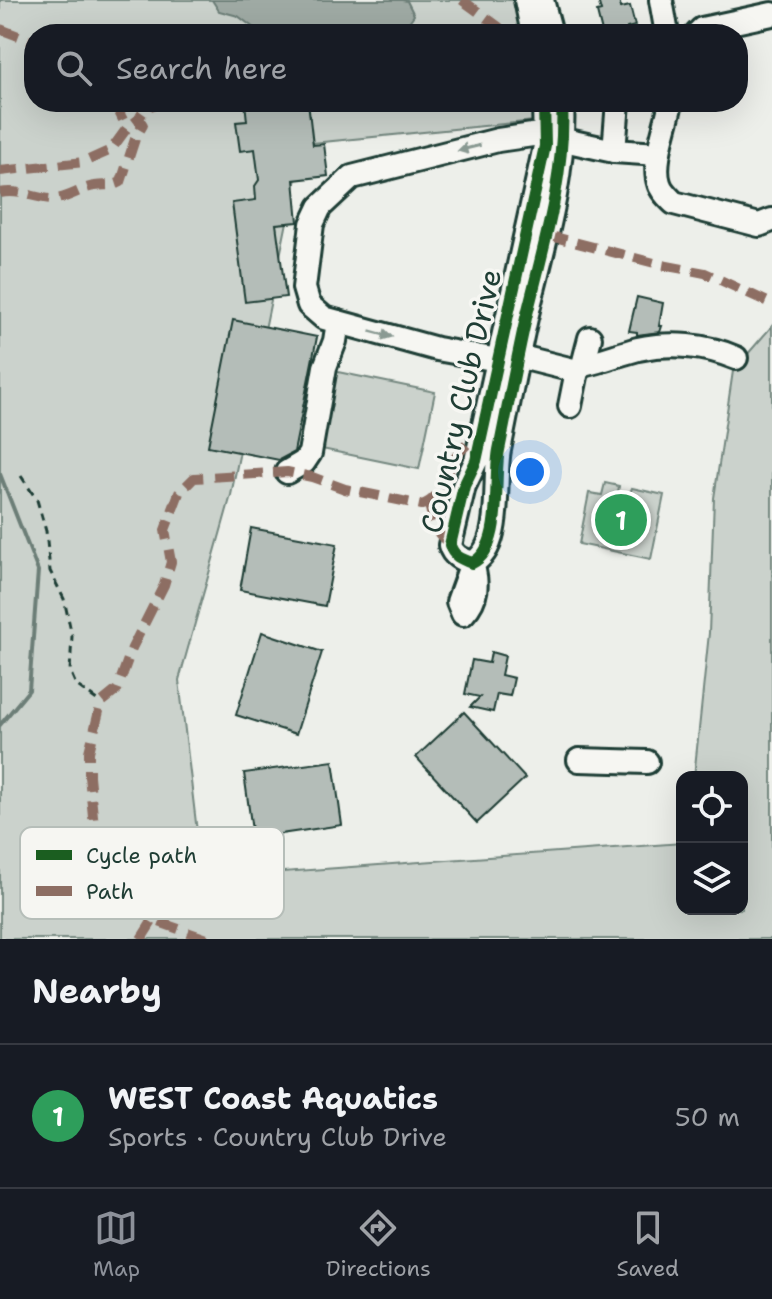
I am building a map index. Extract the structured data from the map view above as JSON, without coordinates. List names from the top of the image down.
{
  "streets": {
    "street": ["Country Club Drive"]
  },
  "legend": ["Cycle path", "Path"],
  "page": {
    "search": "Search here",
    "pins": "1",
    "heading": "Nearby",
    "list": [
      {
        "mark": "1",
        "name": "WEST Coast Aquatics",
        "note": "Sports · Country Club Drive",
        "value": "50 m"
      }
    ],
    "nav": ["Map", "Directions", "Saved"]
  }
}
